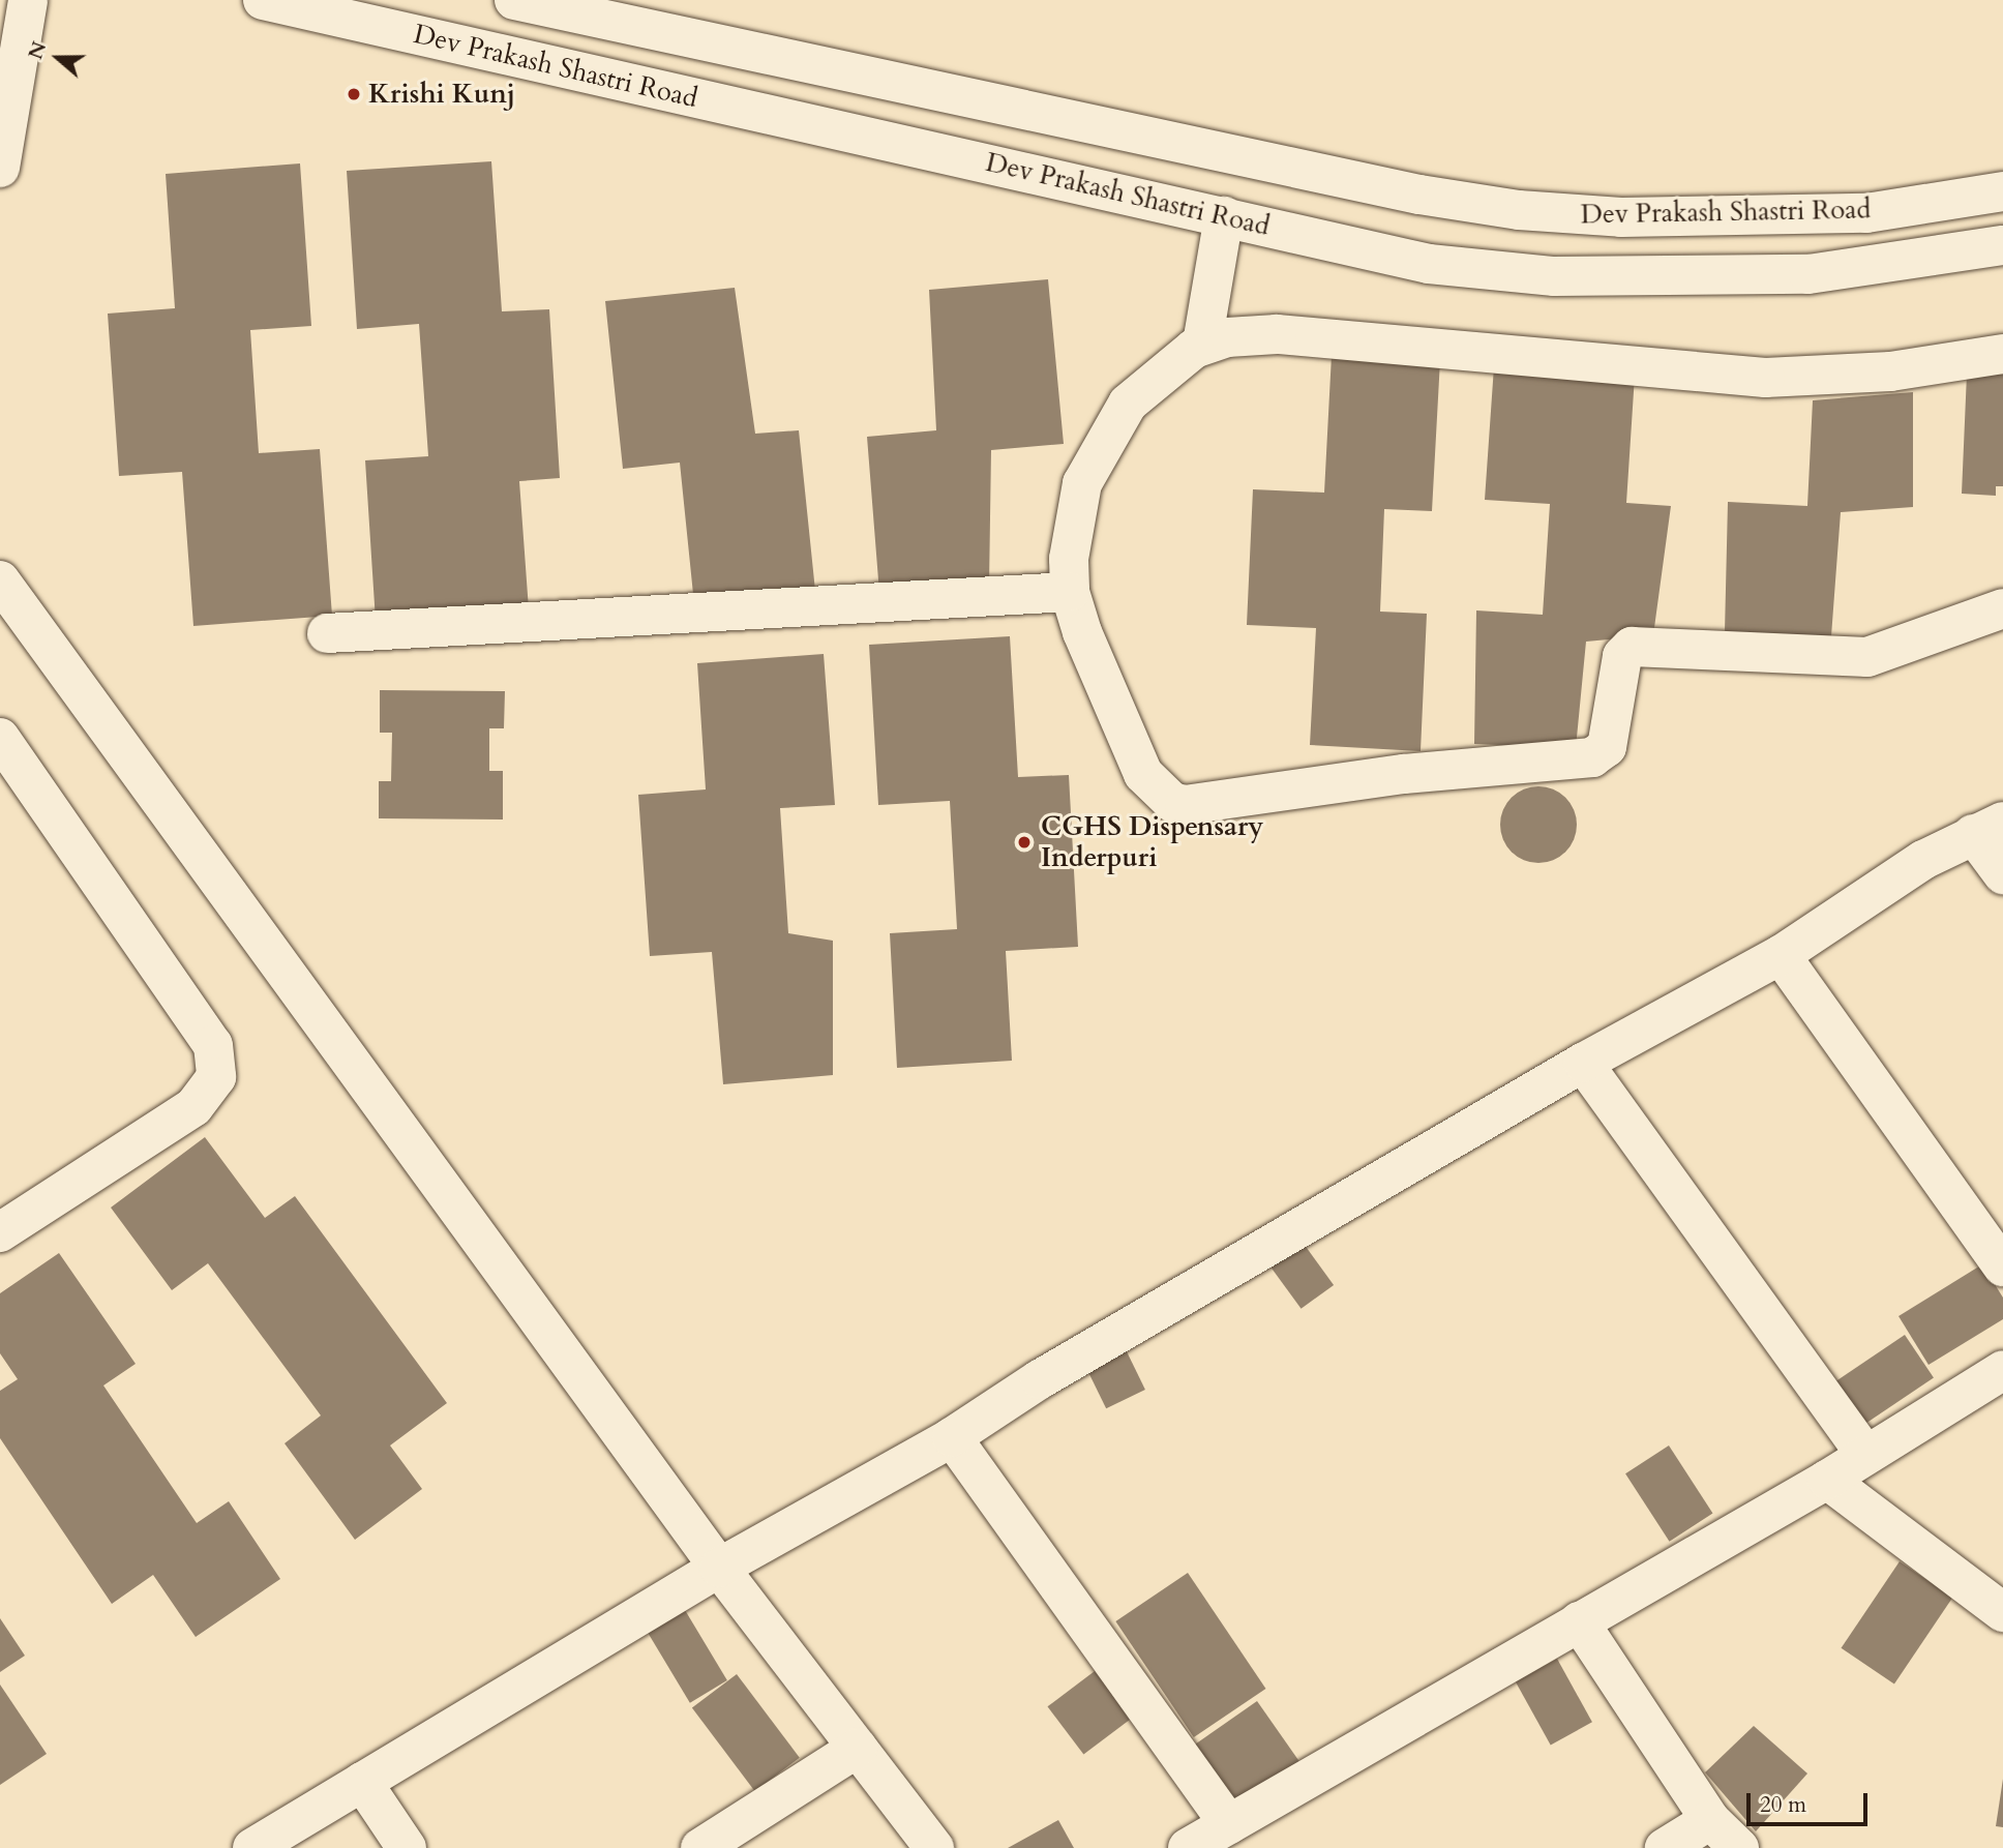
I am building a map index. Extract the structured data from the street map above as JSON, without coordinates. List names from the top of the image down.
{
  "streets": {
    "street": ["Dev Prakash Shastri Road"]
  },
  "places": ["Krishi Kunj", "CGHS Dispensary Inderpuri"],
  "scale_bar": "20 m",
  "north": "left"
}
